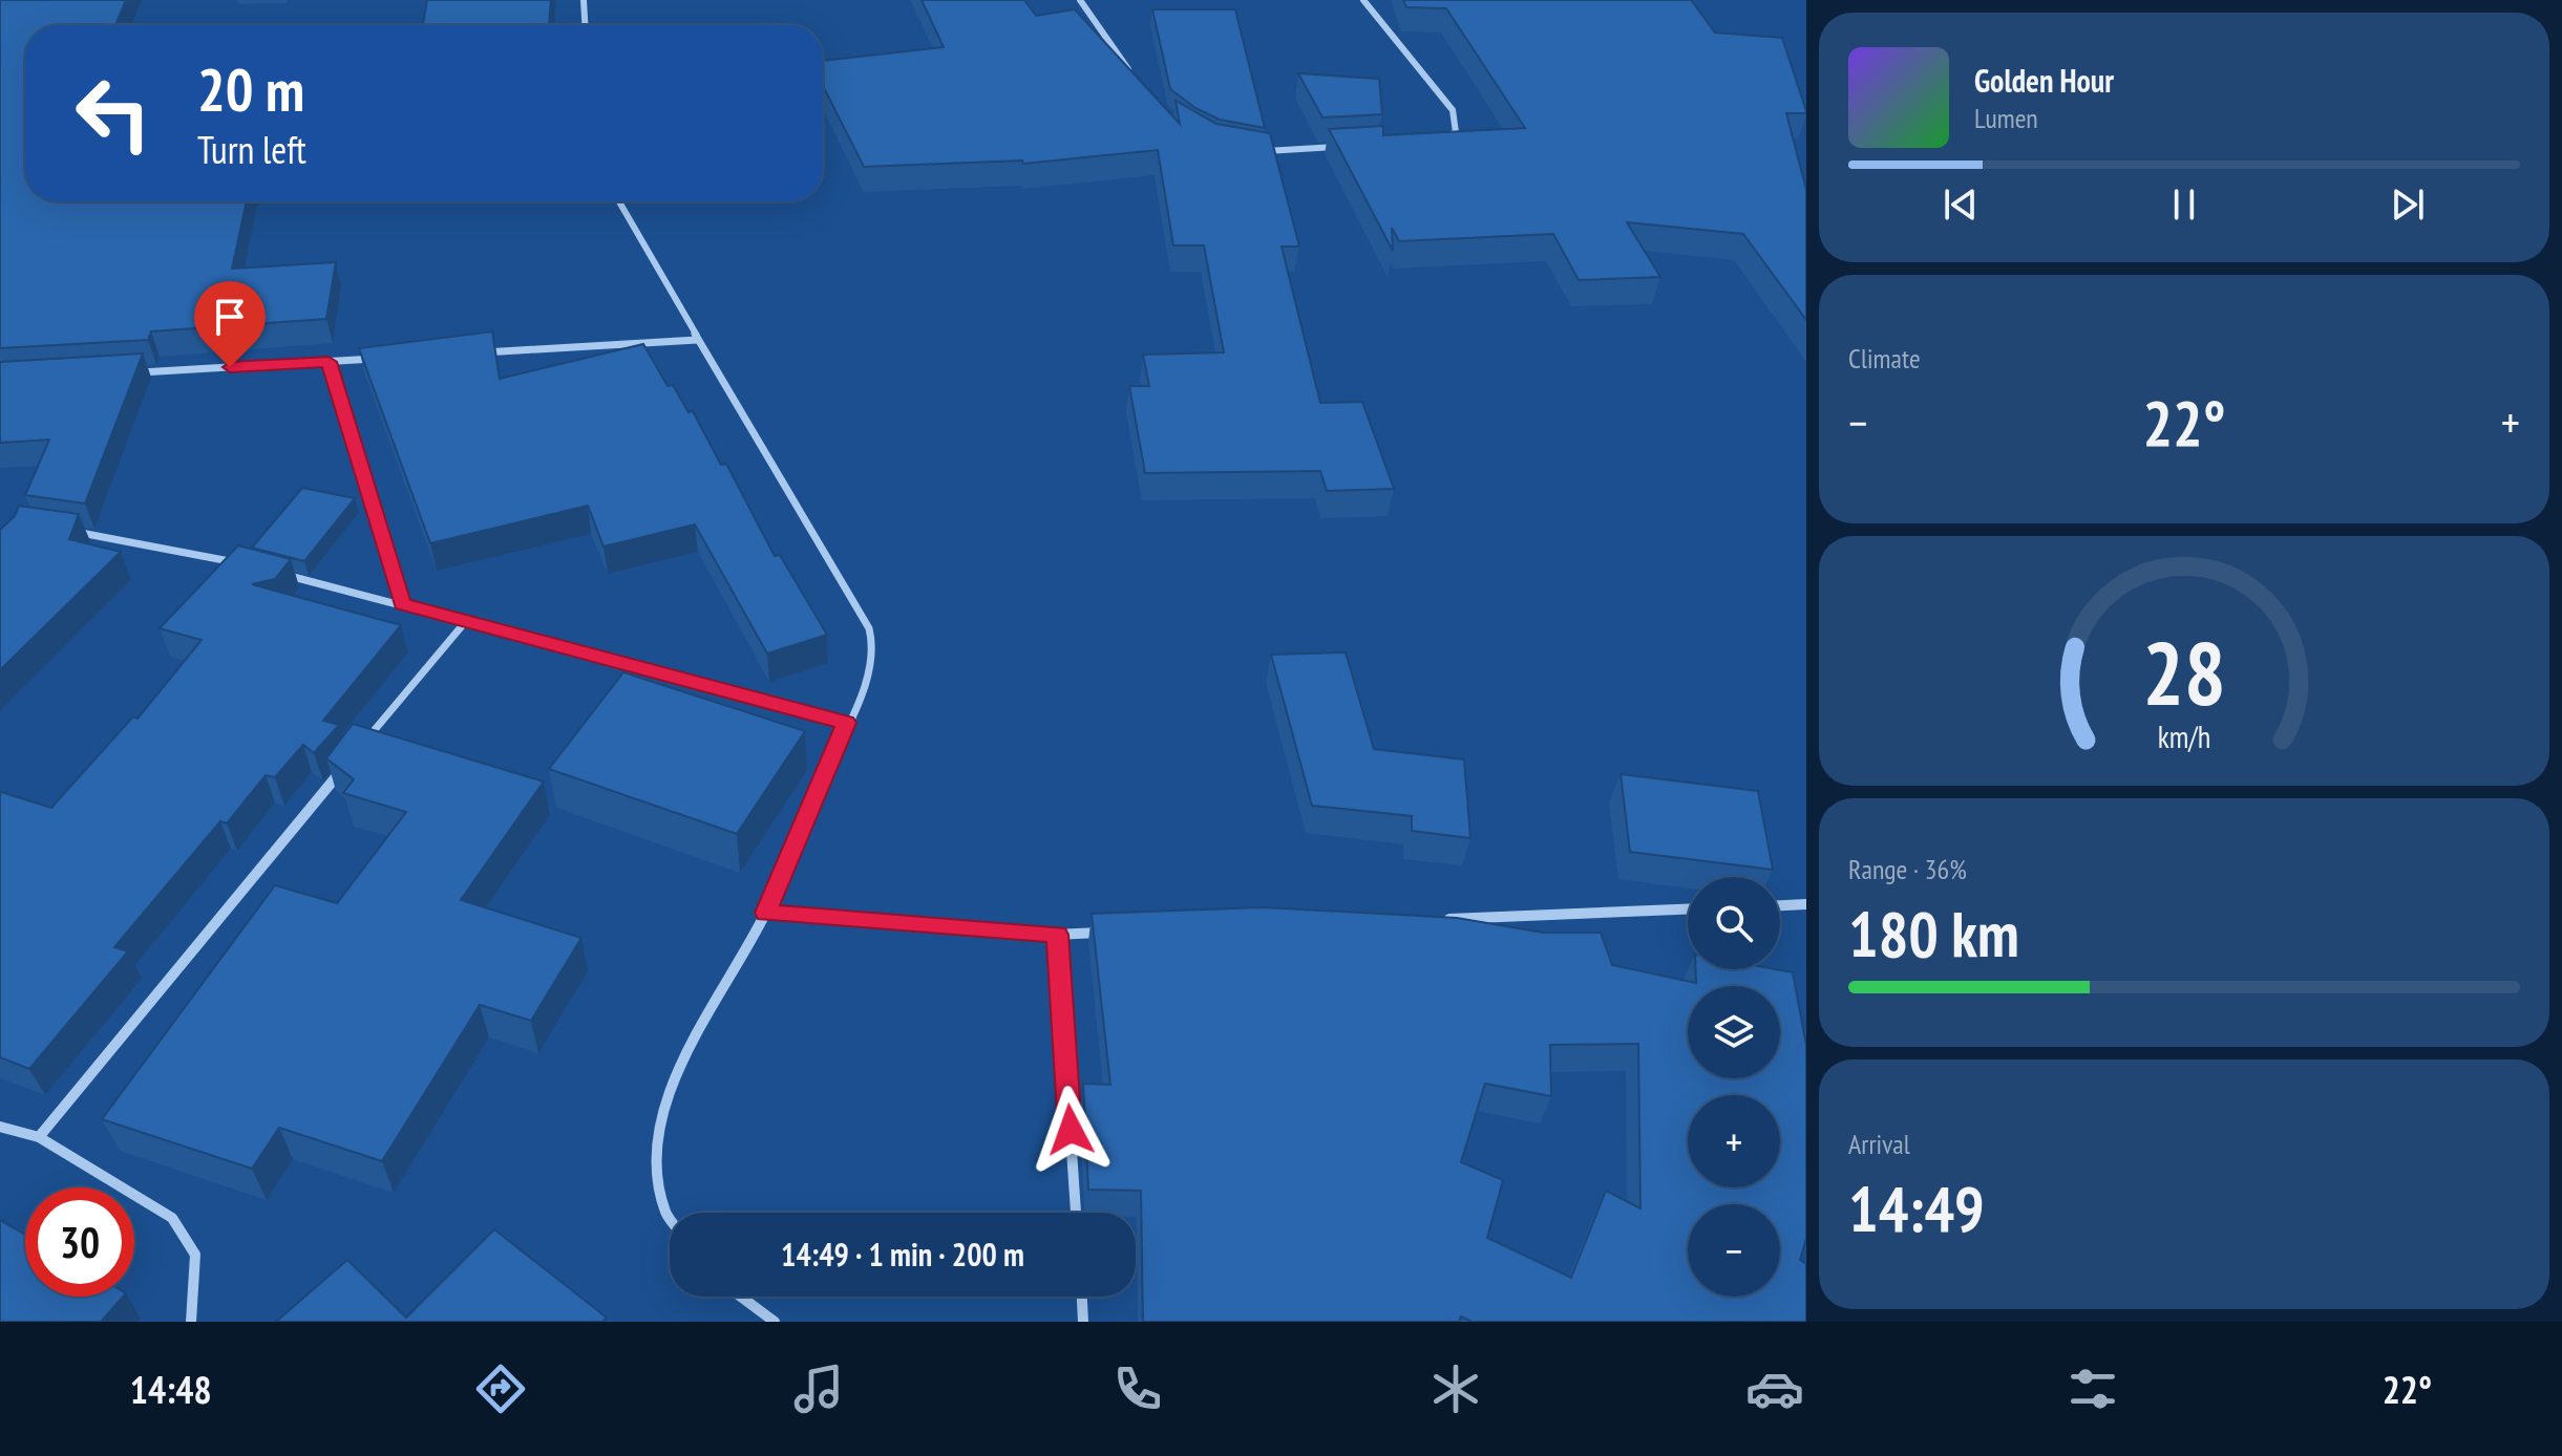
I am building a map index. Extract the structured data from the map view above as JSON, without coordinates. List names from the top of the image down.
{
  "page": {
    "turn": ["20 m", "Turn left"],
    "song": ["Golden Hour", "Lumen"],
    "tile": [
      "Climate",
      ["Range · 36%", "180 km"],
      ["Arrival", "14:49"]
    ],
    "heat": ["−", "22°", "+"],
    "map_buttons": ["+", "−"],
    "limit": "30",
    "trip": "14:49 · 1 min · 200 m",
    "tabs": ["14:48", "22°"],
    "gauge": ["28", "km/h"]
  }
}
